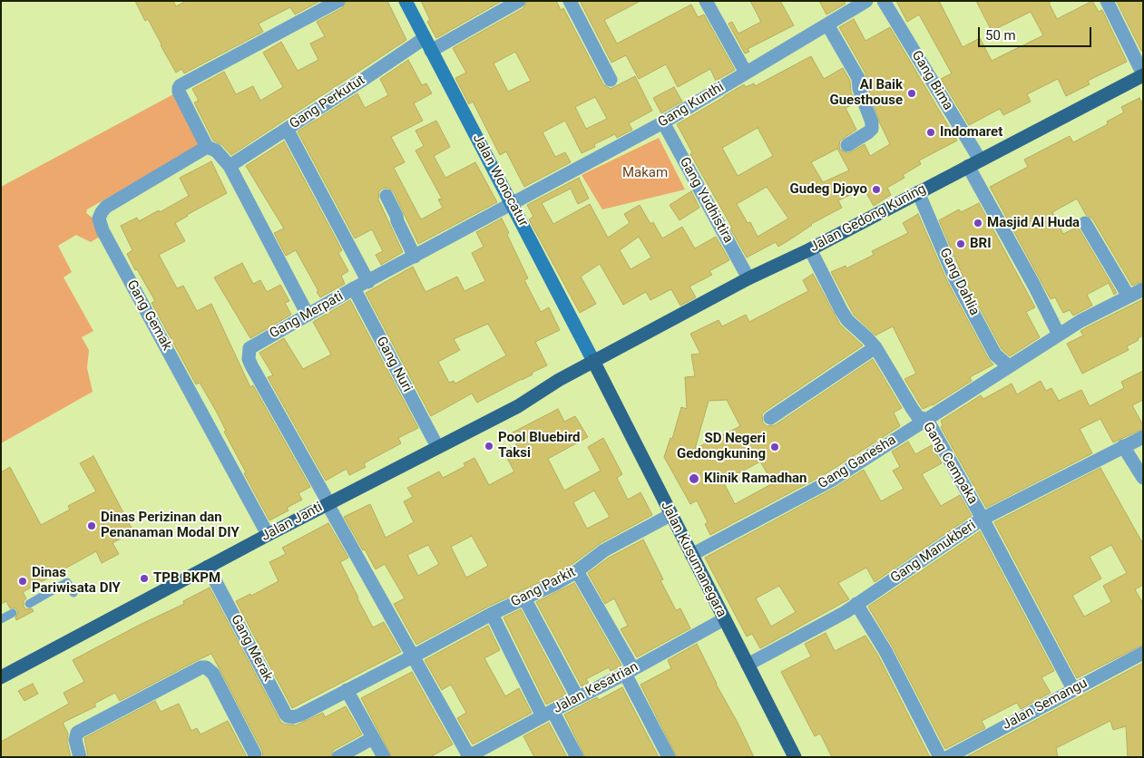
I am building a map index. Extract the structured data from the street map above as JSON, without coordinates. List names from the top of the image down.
{
  "streets": {
    "main road": ["Jalan Gedong Kuning", "Jalan Janti", "Jalan Kusumanegara"],
    "street": [
      "Gang Bima",
      "Gang Perkutut",
      "Gang Kunthi",
      "Jalan Wonocatur",
      "Gang Yudhistira",
      "Gang Dahlia",
      "Gang Gemak",
      "Gang Merpati",
      "Gang Nuri",
      "Gang Ganesha",
      "Gang Cempaka",
      "Gang Manukberi",
      "Gang Parkit",
      "Gang Merak",
      "Jalan Kesatrian",
      "Jalan Semangu"
    ]
  },
  "crossings": [
    ["Gang Bima", "Jalan Gedong Kuning"],
    ["Gang Bima", "Gang Ganesha"],
    ["Gang Perkutut", "Jalan Wonocatur"],
    ["Gang Kunthi", "Jalan Wonocatur"],
    ["Gang Kunthi", "Gang Yudhistira"],
    ["Gang Kunthi", "Gang Merpati"],
    ["Jalan Wonocatur", "Jalan Gedong Kuning"],
    ["Jalan Wonocatur", "Gang Merpati"],
    ["Jalan Wonocatur", "Jalan Janti"],
    ["Jalan Wonocatur", "Jalan Kusumanegara"],
    ["Gang Yudhistira", "Jalan Gedong Kuning"],
    ["Jalan Gedong Kuning", "Gang Dahlia"],
    ["Jalan Gedong Kuning", "Gang Cempaka"],
    ["Jalan Gedong Kuning", "Jalan Janti"],
    ["Jalan Gedong Kuning", "Jalan Kusumanegara"],
    ["Gang Dahlia", "Gang Ganesha"],
    ["Gang Gemak", "Jalan Janti"],
    ["Gang Merpati", "Gang Nuri"],
    ["Gang Merpati", "Jalan Janti"],
    ["Gang Nuri", "Jalan Janti"],
    ["Gang Ganesha", "Gang Cempaka"],
    ["Gang Ganesha", "Jalan Kusumanegara"],
    ["Gang Cempaka", "Gang Manukberi"],
    ["Gang Cempaka", "Jalan Semangu"],
    ["Jalan Janti", "Jalan Kusumanegara"],
    ["Jalan Janti", "Gang Merak"],
    ["Gang Manukberi", "Jalan Kusumanegara"],
    ["Jalan Kusumanegara", "Gang Parkit"],
    ["Jalan Kusumanegara", "Jalan Kesatrian"],
    ["Gang Parkit", "Gang Merak"]
  ],
  "parks": ["Makam"],
  "places": [
    "Al Baik Guesthouse",
    "Indomaret",
    "Gudeg Djoyo",
    "Masjid Al Huda",
    "BRI",
    "Pool Bluebird Taksi",
    "SD Negeri Gedongkuning",
    "Klinik Ramadhan",
    "Dinas Perizinan dan Penanaman Modal DIY",
    "TPB BKPM",
    "Dinas Pariwisata DIY"
  ],
  "scale_bar": "50 m"
}
